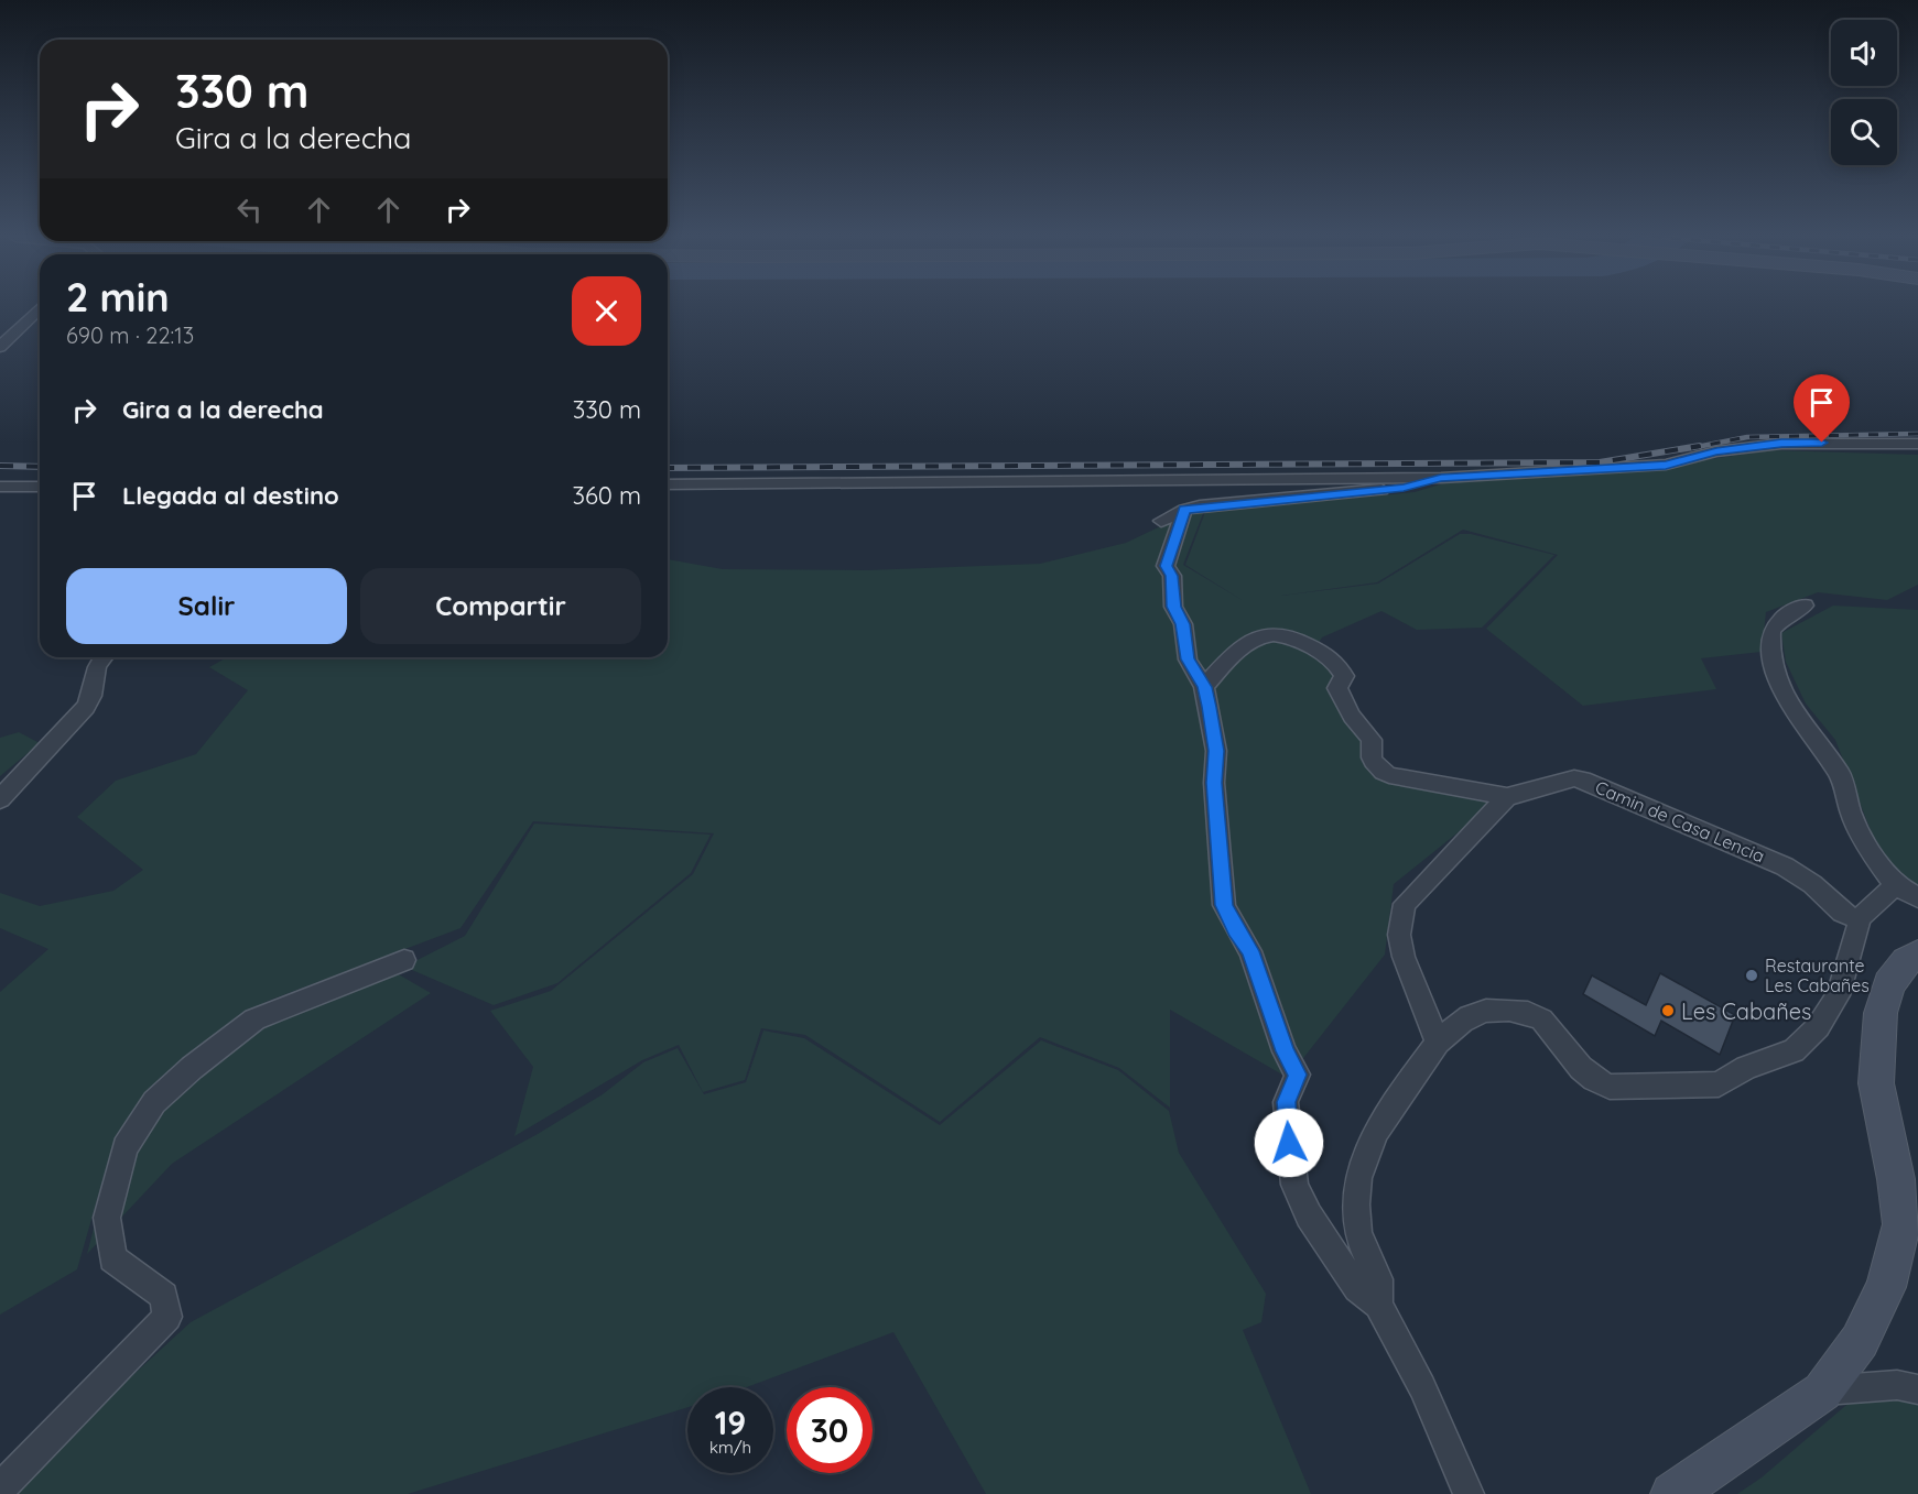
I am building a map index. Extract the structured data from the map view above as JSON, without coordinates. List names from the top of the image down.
{
  "streets": {
    "street": ["Camin de Casa Lencia"]
  },
  "places": ["Restaurante Les Cabañes", "Les Cabañes"],
  "page": {
    "turn": ["330 m", "Gira a la derecha"],
    "heading": ["2 min", "690 m · 22:13"],
    "list": [
      {
        "name": "Gira a la derecha",
        "value": "330 m"
      },
      {
        "name": "Llegada al destino",
        "value": "360 m"
      }
    ],
    "buttons": ["Salir", "Compartir"],
    "speed": "19 km/h",
    "limit": "30"
  }
}
